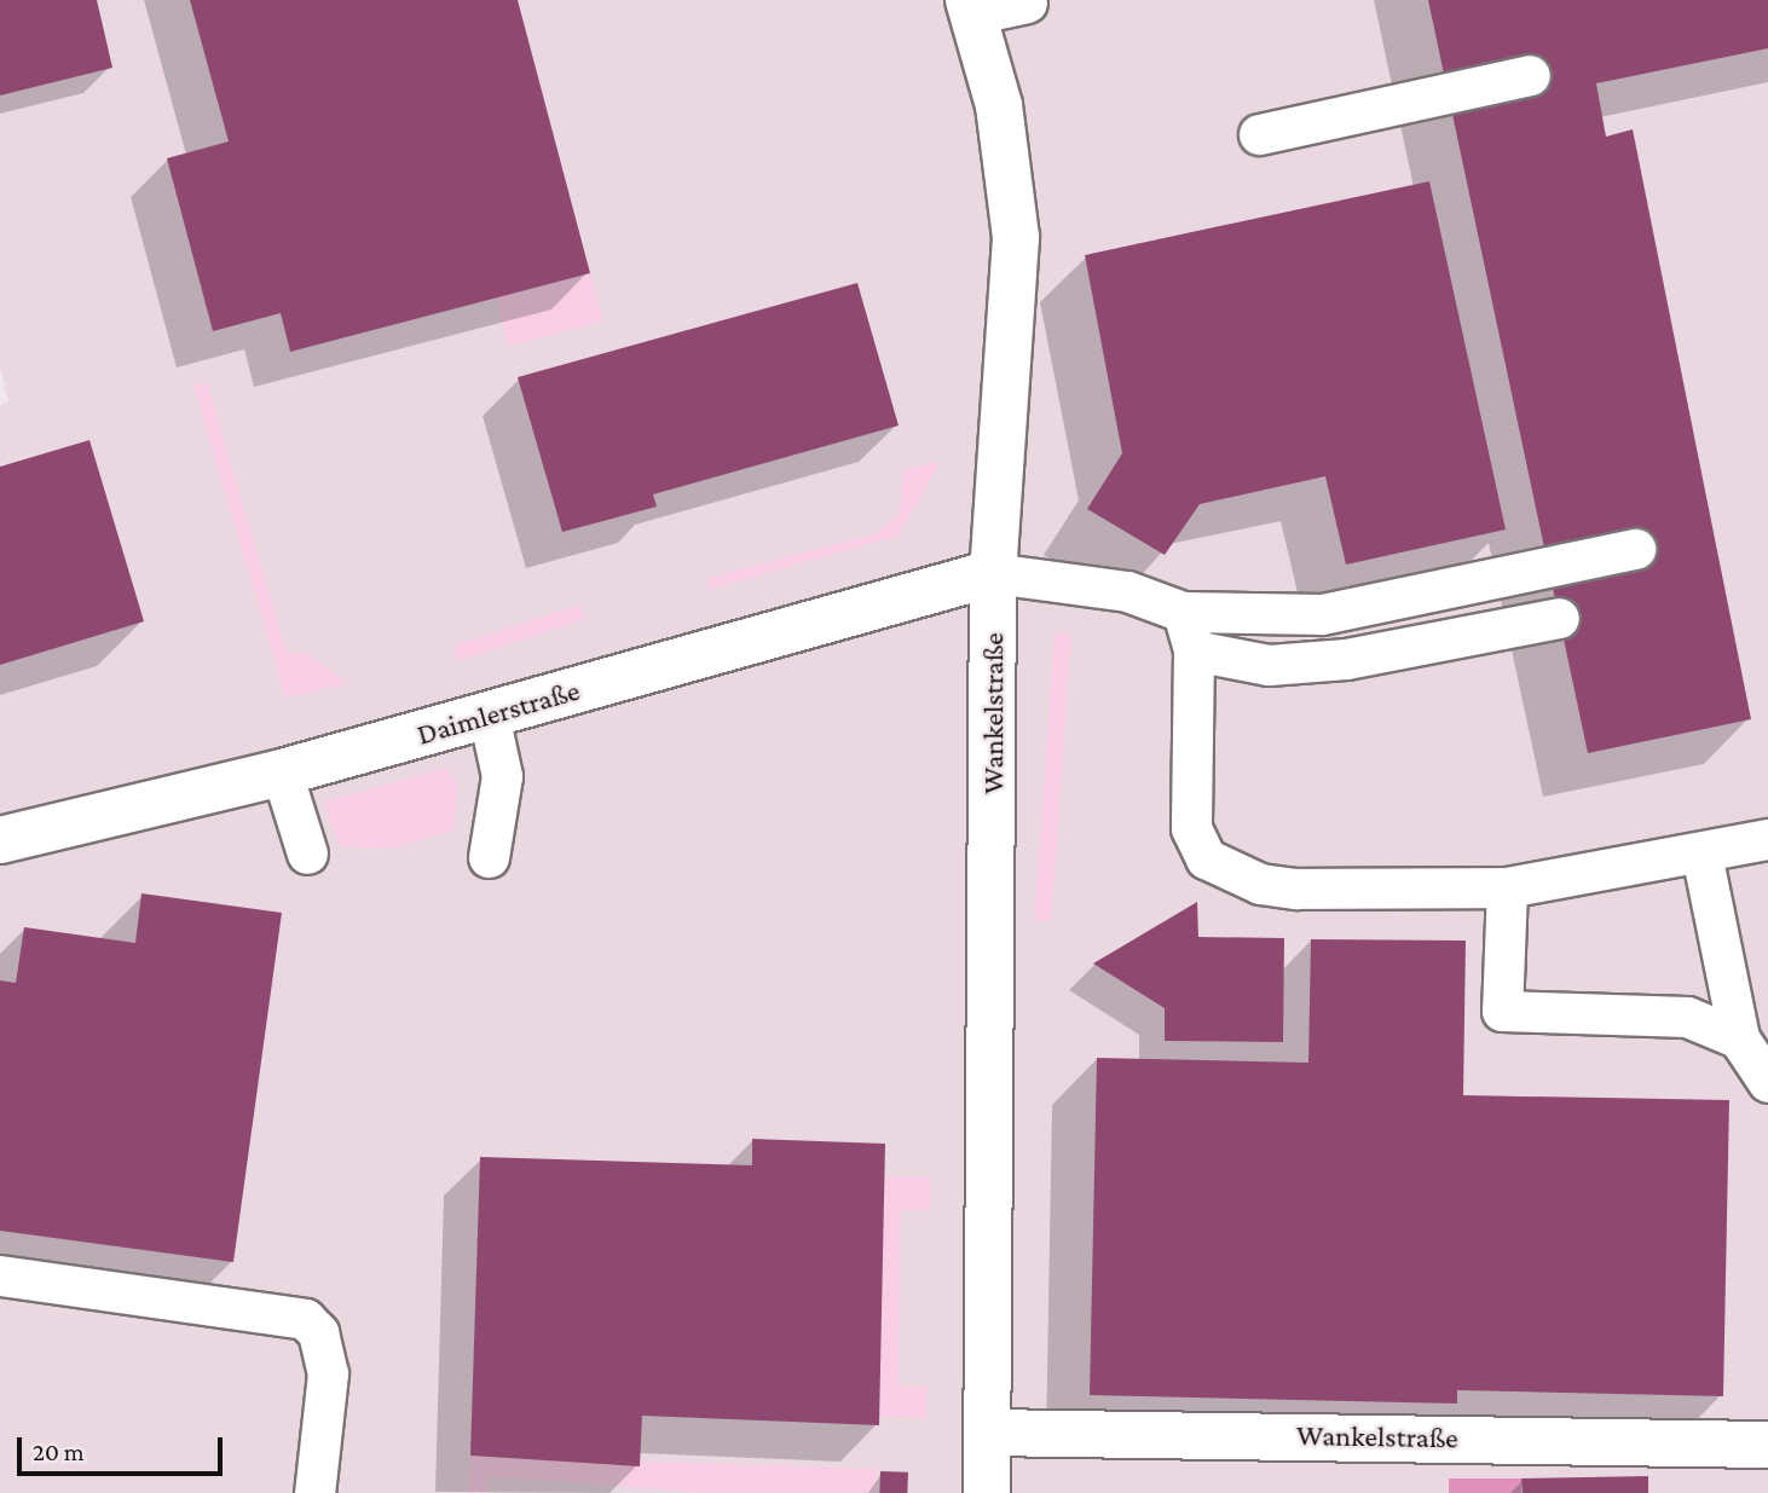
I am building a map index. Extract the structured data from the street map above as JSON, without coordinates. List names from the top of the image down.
{
  "streets": {
    "street": ["Daimlerstraße", "Wankelstraße"]
  },
  "crossings": [
    ["Daimlerstraße", "Wankelstraße"]
  ],
  "scale_bar": "20 m"
}
